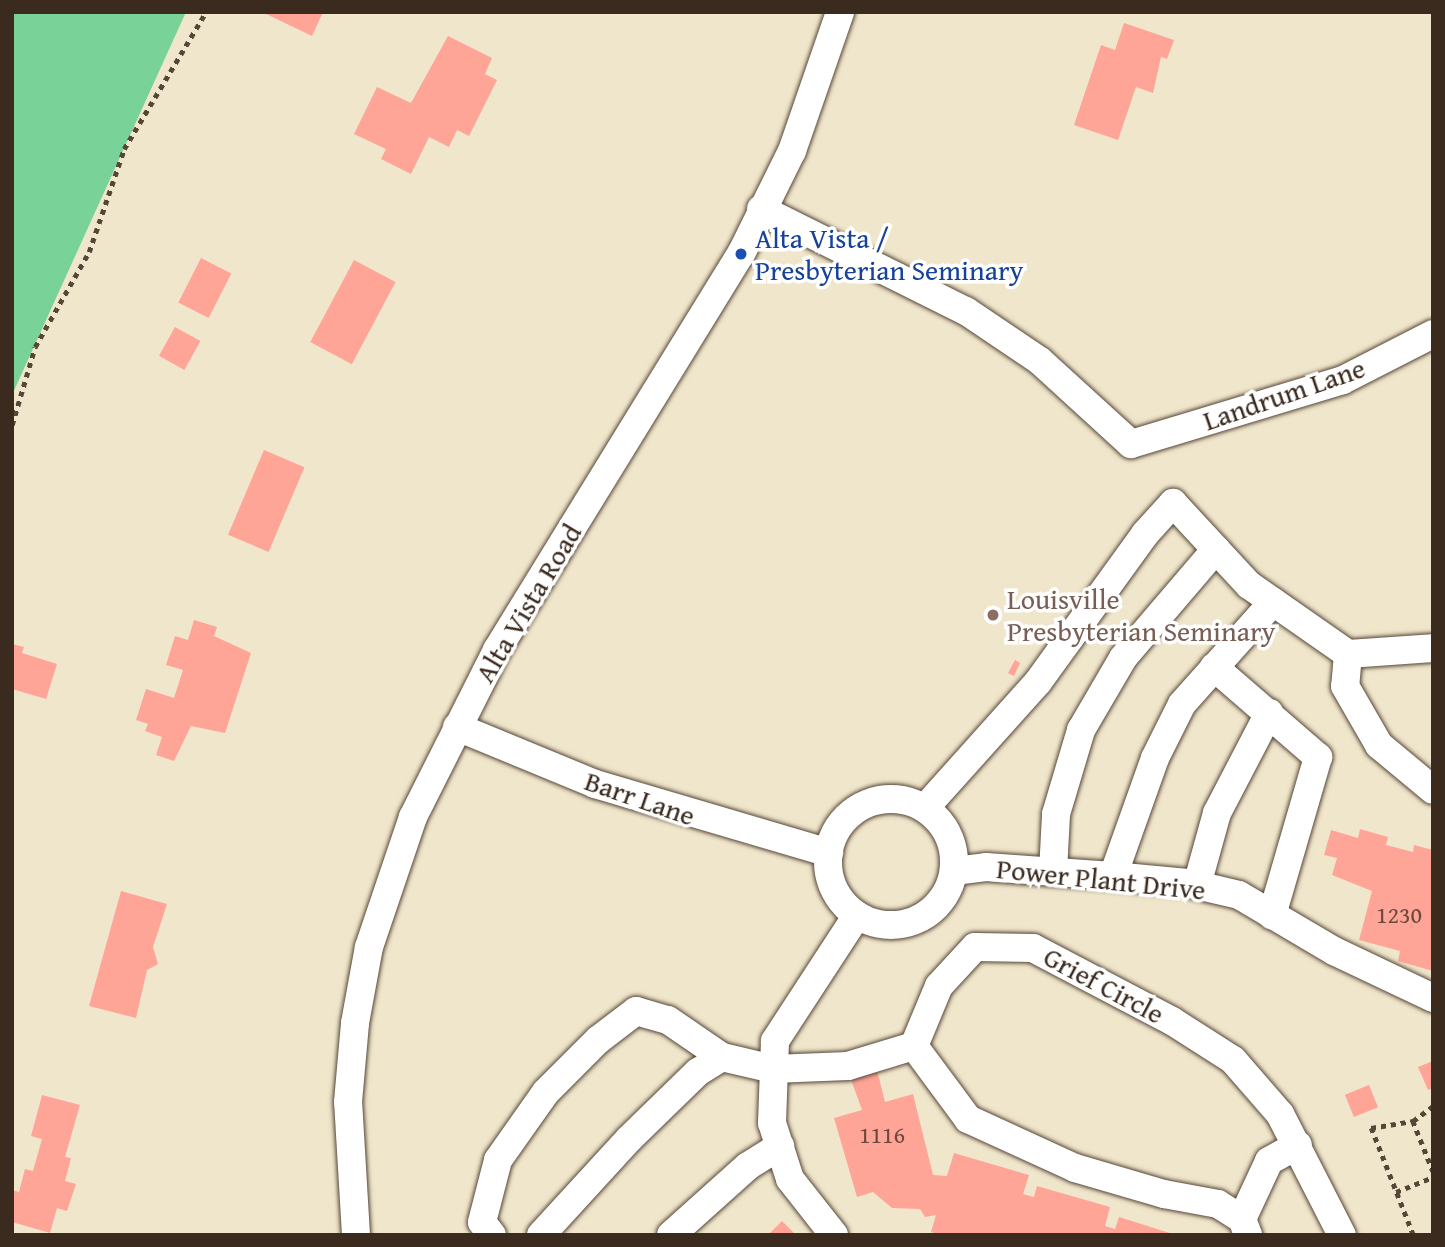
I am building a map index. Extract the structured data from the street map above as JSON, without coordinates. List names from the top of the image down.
{
  "streets": {
    "street": [
      "Landrum Lane",
      "Alta Vista Road",
      "Barr Lane",
      "Power Plant Drive",
      "Grief Circle"
    ]
  },
  "crossings": [
    ["Landrum Lane", "Alta Vista Road"],
    ["Alta Vista Road", "Barr Lane"],
    ["Barr Lane", "Power Plant Drive"]
  ],
  "places": ["Alta Vista / Presbyterian Seminary", "Louisville Presbyterian Seminary"],
  "house_numbers": ["1230", "1116"]
}
